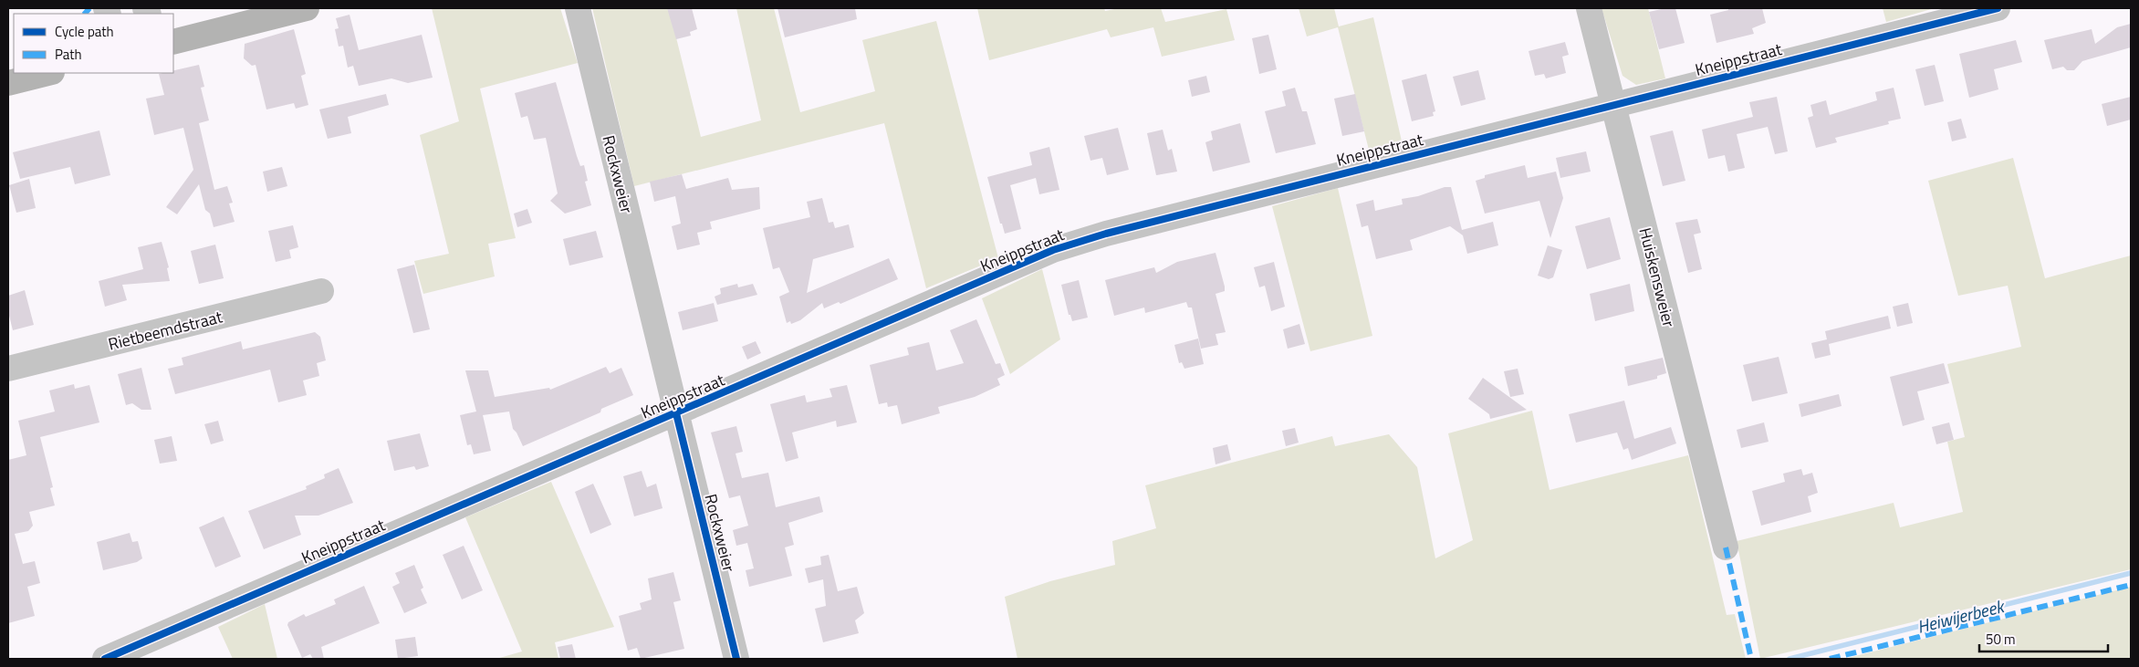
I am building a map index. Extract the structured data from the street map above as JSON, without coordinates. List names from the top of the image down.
{
  "streets": {
    "street": [
      "Kneippstraat",
      "Rockxweier",
      "Huiskensweier",
      "Rietbeemdstraat"
    ]
  },
  "crossings": [
    ["Kneippstraat", "Rockxweier"],
    ["Kneippstraat", "Huiskensweier"]
  ],
  "water": ["Heiwijerbeek"],
  "legend": ["Cycle path", "Path"],
  "scale_bar": "50 m"
}
